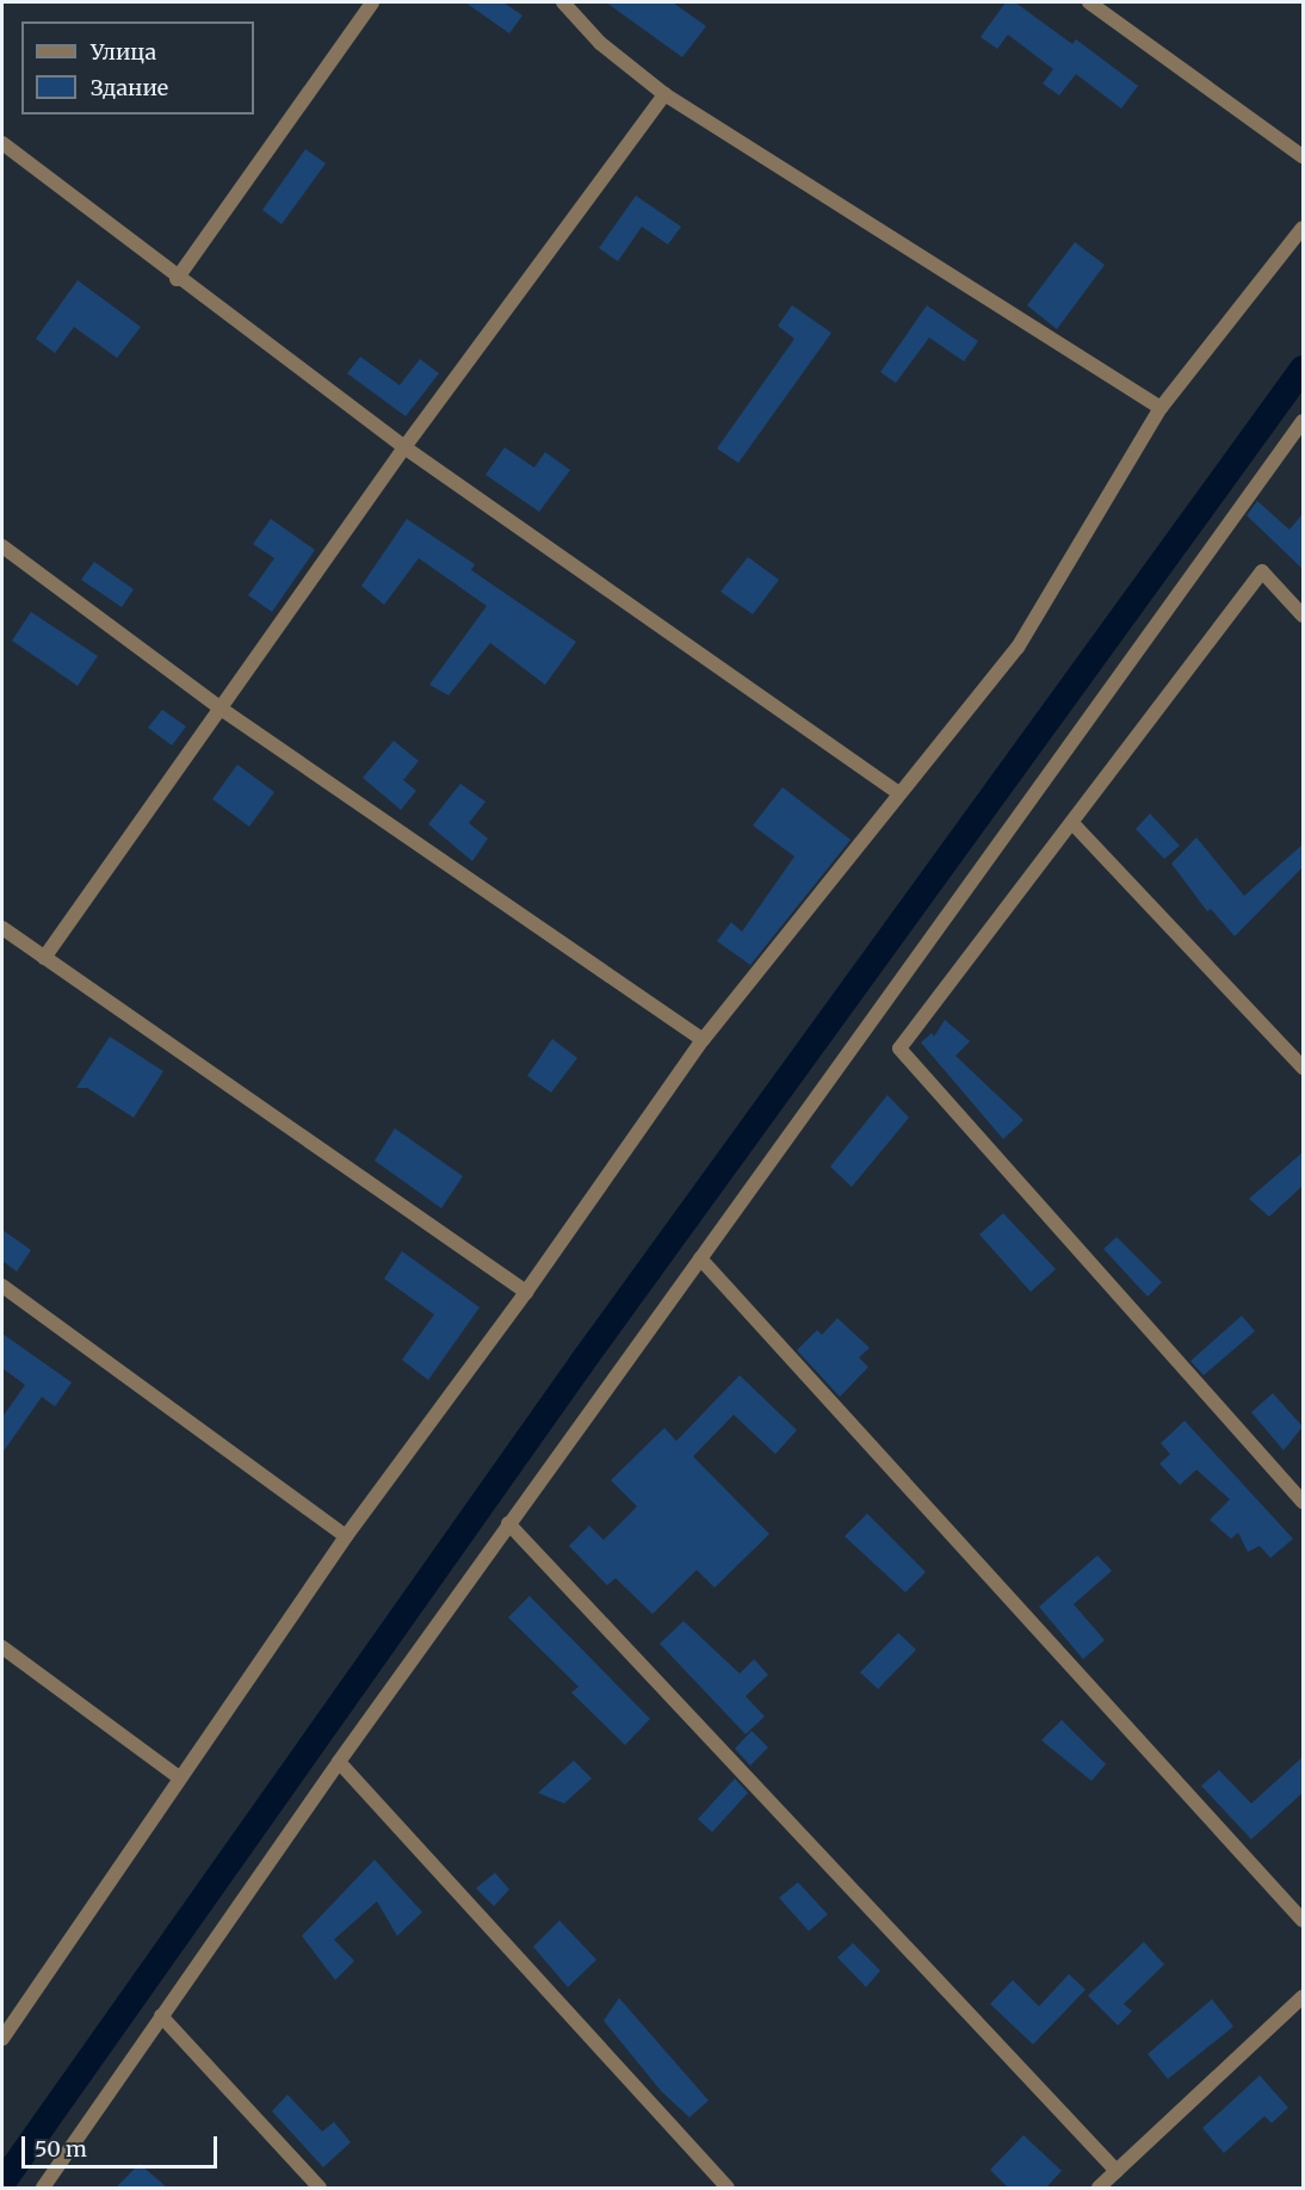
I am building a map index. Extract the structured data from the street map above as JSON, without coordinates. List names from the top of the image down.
{
  "legend": ["Улица", "Здание"],
  "scale_bar": "50 m"
}
